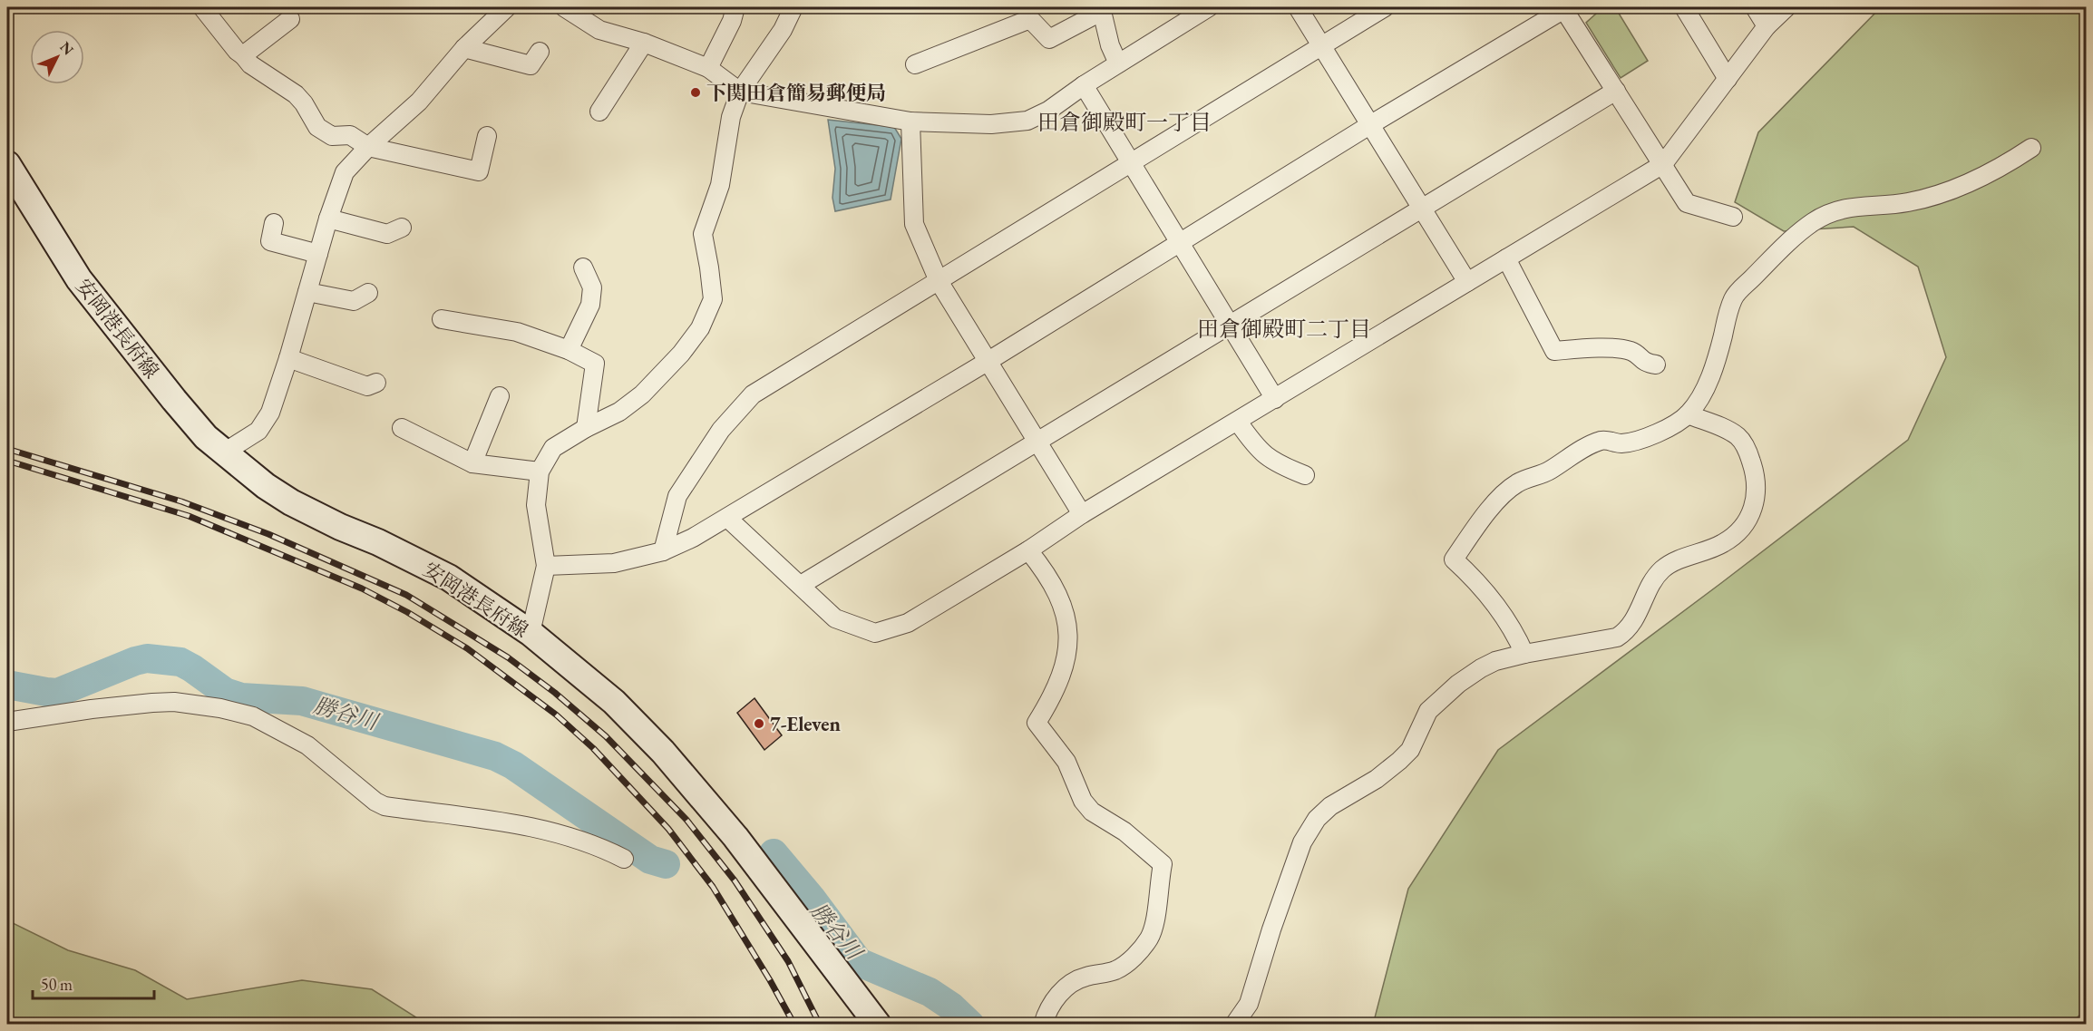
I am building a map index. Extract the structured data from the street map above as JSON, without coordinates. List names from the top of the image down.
{
  "streets": {
    "main road": ["安岡港長府線"]
  },
  "districts": ["田倉御殿町一丁目", "田倉御殿町二丁目"],
  "water": ["勝谷川"],
  "places": ["下関田倉簡易郵便局", "7-Eleven"],
  "scale_bar": "50 m",
  "north": "top right"
}
